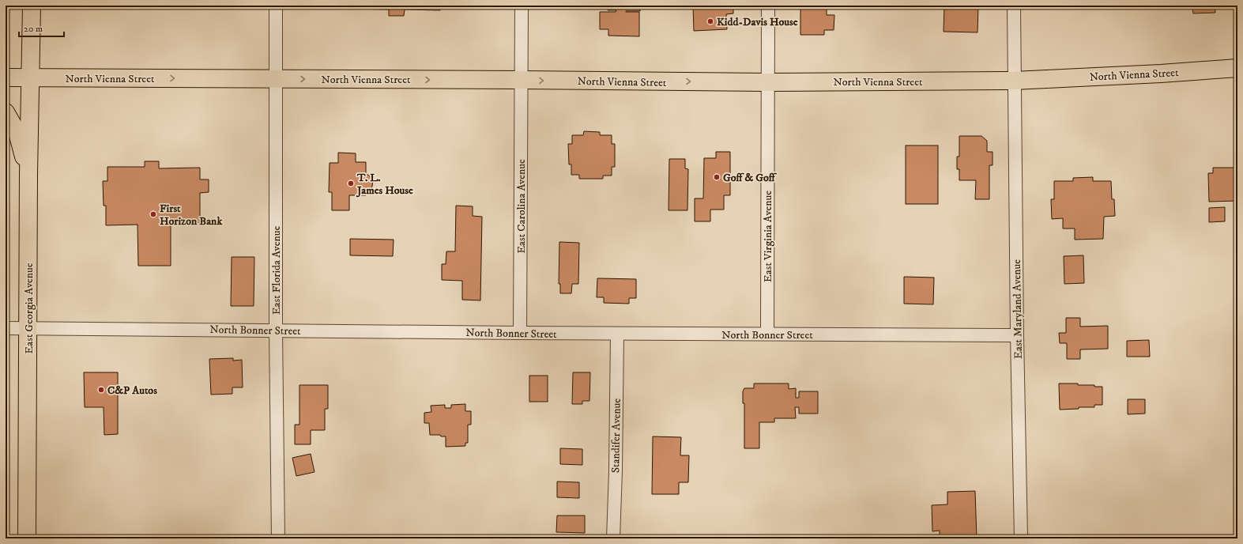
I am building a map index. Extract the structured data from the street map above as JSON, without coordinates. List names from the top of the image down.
{
  "streets": {
    "main road": ["North Vienna Street", "East Georgia Avenue"],
    "street": [
      "East Carolina Avenue",
      "East Virginia Avenue",
      "East Florida Avenue",
      "East Maryland Avenue",
      "North Bonner Street",
      "Standifer Avenue"
    ]
  },
  "crossings": [
    ["North Vienna Street", "East Carolina Avenue"],
    ["North Vienna Street", "East Virginia Avenue"],
    ["North Vienna Street", "East Florida Avenue"],
    ["North Vienna Street", "East Georgia Avenue"],
    ["North Vienna Street", "East Maryland Avenue"],
    ["East Carolina Avenue", "North Bonner Street"],
    ["East Virginia Avenue", "North Bonner Street"],
    ["East Florida Avenue", "North Bonner Street"],
    ["East Georgia Avenue", "North Bonner Street"],
    ["East Maryland Avenue", "North Bonner Street"],
    ["North Bonner Street", "Standifer Avenue"]
  ],
  "one_way": ["North Vienna Street"],
  "places": [
    "Kidd-Davis House",
    "Goff & Goff",
    "T. L. James House",
    "First Horizon Bank",
    "C&P Autos"
  ],
  "scale_bar": "20 m"
}
